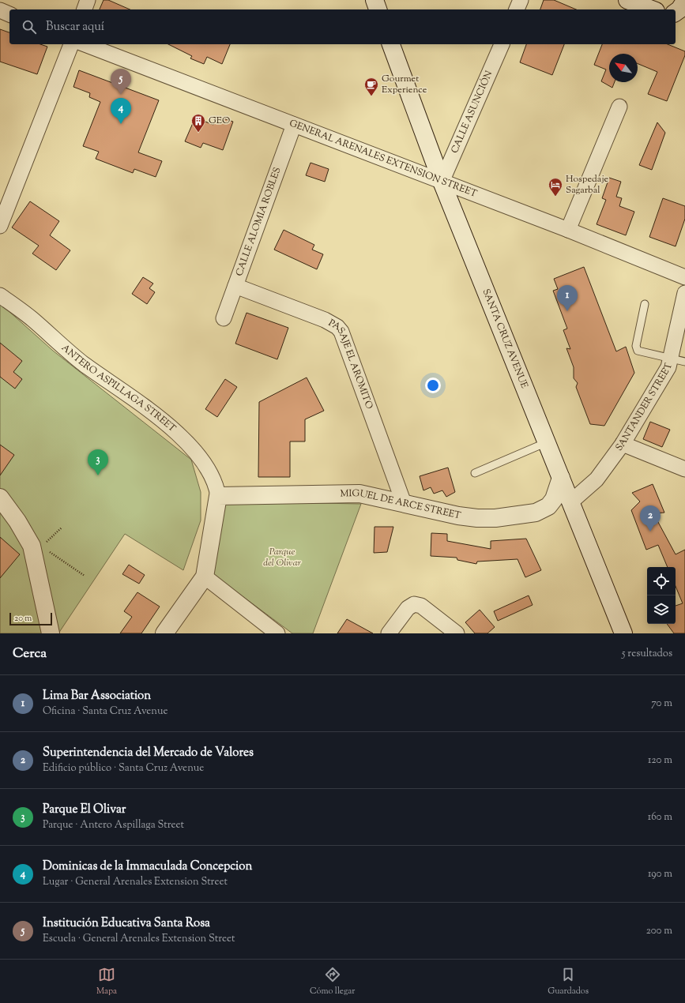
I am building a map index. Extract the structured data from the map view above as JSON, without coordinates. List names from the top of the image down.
{
  "streets": {
    "main road": ["SANTA CRUZ AVENUE", "MIGUEL DE ARCE STREET"],
    "street": [
      "CALLE ASUNCIÓN",
      "GENERAL ARENALES EXTENSION STREET",
      "CALLE ALOMIA ROBLES",
      "PASAJE EL AROMITO",
      "ANTERO ASPILLAGA STREET",
      "SANTANDER STREET"
    ]
  },
  "crossings": [
    ["CALLE ASUNCIÓN", "GENERAL ARENALES EXTENSION STREET"],
    ["CALLE ASUNCIÓN", "SANTA CRUZ AVENUE"],
    ["GENERAL ARENALES EXTENSION STREET", "CALLE ALOMIA ROBLES"],
    ["GENERAL ARENALES EXTENSION STREET", "SANTA CRUZ AVENUE"],
    ["CALLE ALOMIA ROBLES", "PASAJE EL AROMITO"],
    ["SANTA CRUZ AVENUE", "SANTANDER STREET"],
    ["SANTA CRUZ AVENUE", "MIGUEL DE ARCE STREET"],
    ["PASAJE EL AROMITO", "MIGUEL DE ARCE STREET"],
    ["ANTERO ASPILLAGA STREET", "MIGUEL DE ARCE STREET"]
  ],
  "parks": ["Parque del Olivar"],
  "places": {
    "cafe": ["Gourmet Experience"],
    "building": ["GEO"],
    "hotel": ["Hospedaje Sagarbal"]
  },
  "scale_bar": "20 m",
  "north": "top left",
  "page": {
    "search": "Buscar aquí",
    "pins": [
      "5",
      "4",
      "1",
      "3",
      "2"
    ],
    "scale": "20 m",
    "heading": ["Cerca", "5 resultados"],
    "list": [
      {
        "mark": "1",
        "name": "Lima Bar Association",
        "note": "Oficina · Santa Cruz Avenue",
        "value": "70 m"
      },
      {
        "mark": "2",
        "name": "Superintendencia del Mercado de Valores",
        "note": "Edificio público · Santa Cruz Avenue",
        "value": "120 m"
      },
      {
        "mark": "3",
        "name": "Parque El Olivar",
        "note": "Parque · Antero Aspillaga Street",
        "value": "160 m"
      },
      {
        "mark": "4",
        "name": "Dominicas de la Immaculada Concepcion",
        "note": "Lugar · General Arenales Extension Street",
        "value": "190 m"
      },
      {
        "mark": "5",
        "name": "Institución Educativa Santa Rosa",
        "note": "Escuela · General Arenales Extension Street",
        "value": "200 m"
      }
    ],
    "nav": ["Mapa", "Cómo llegar", "Guardados"]
  }
}
